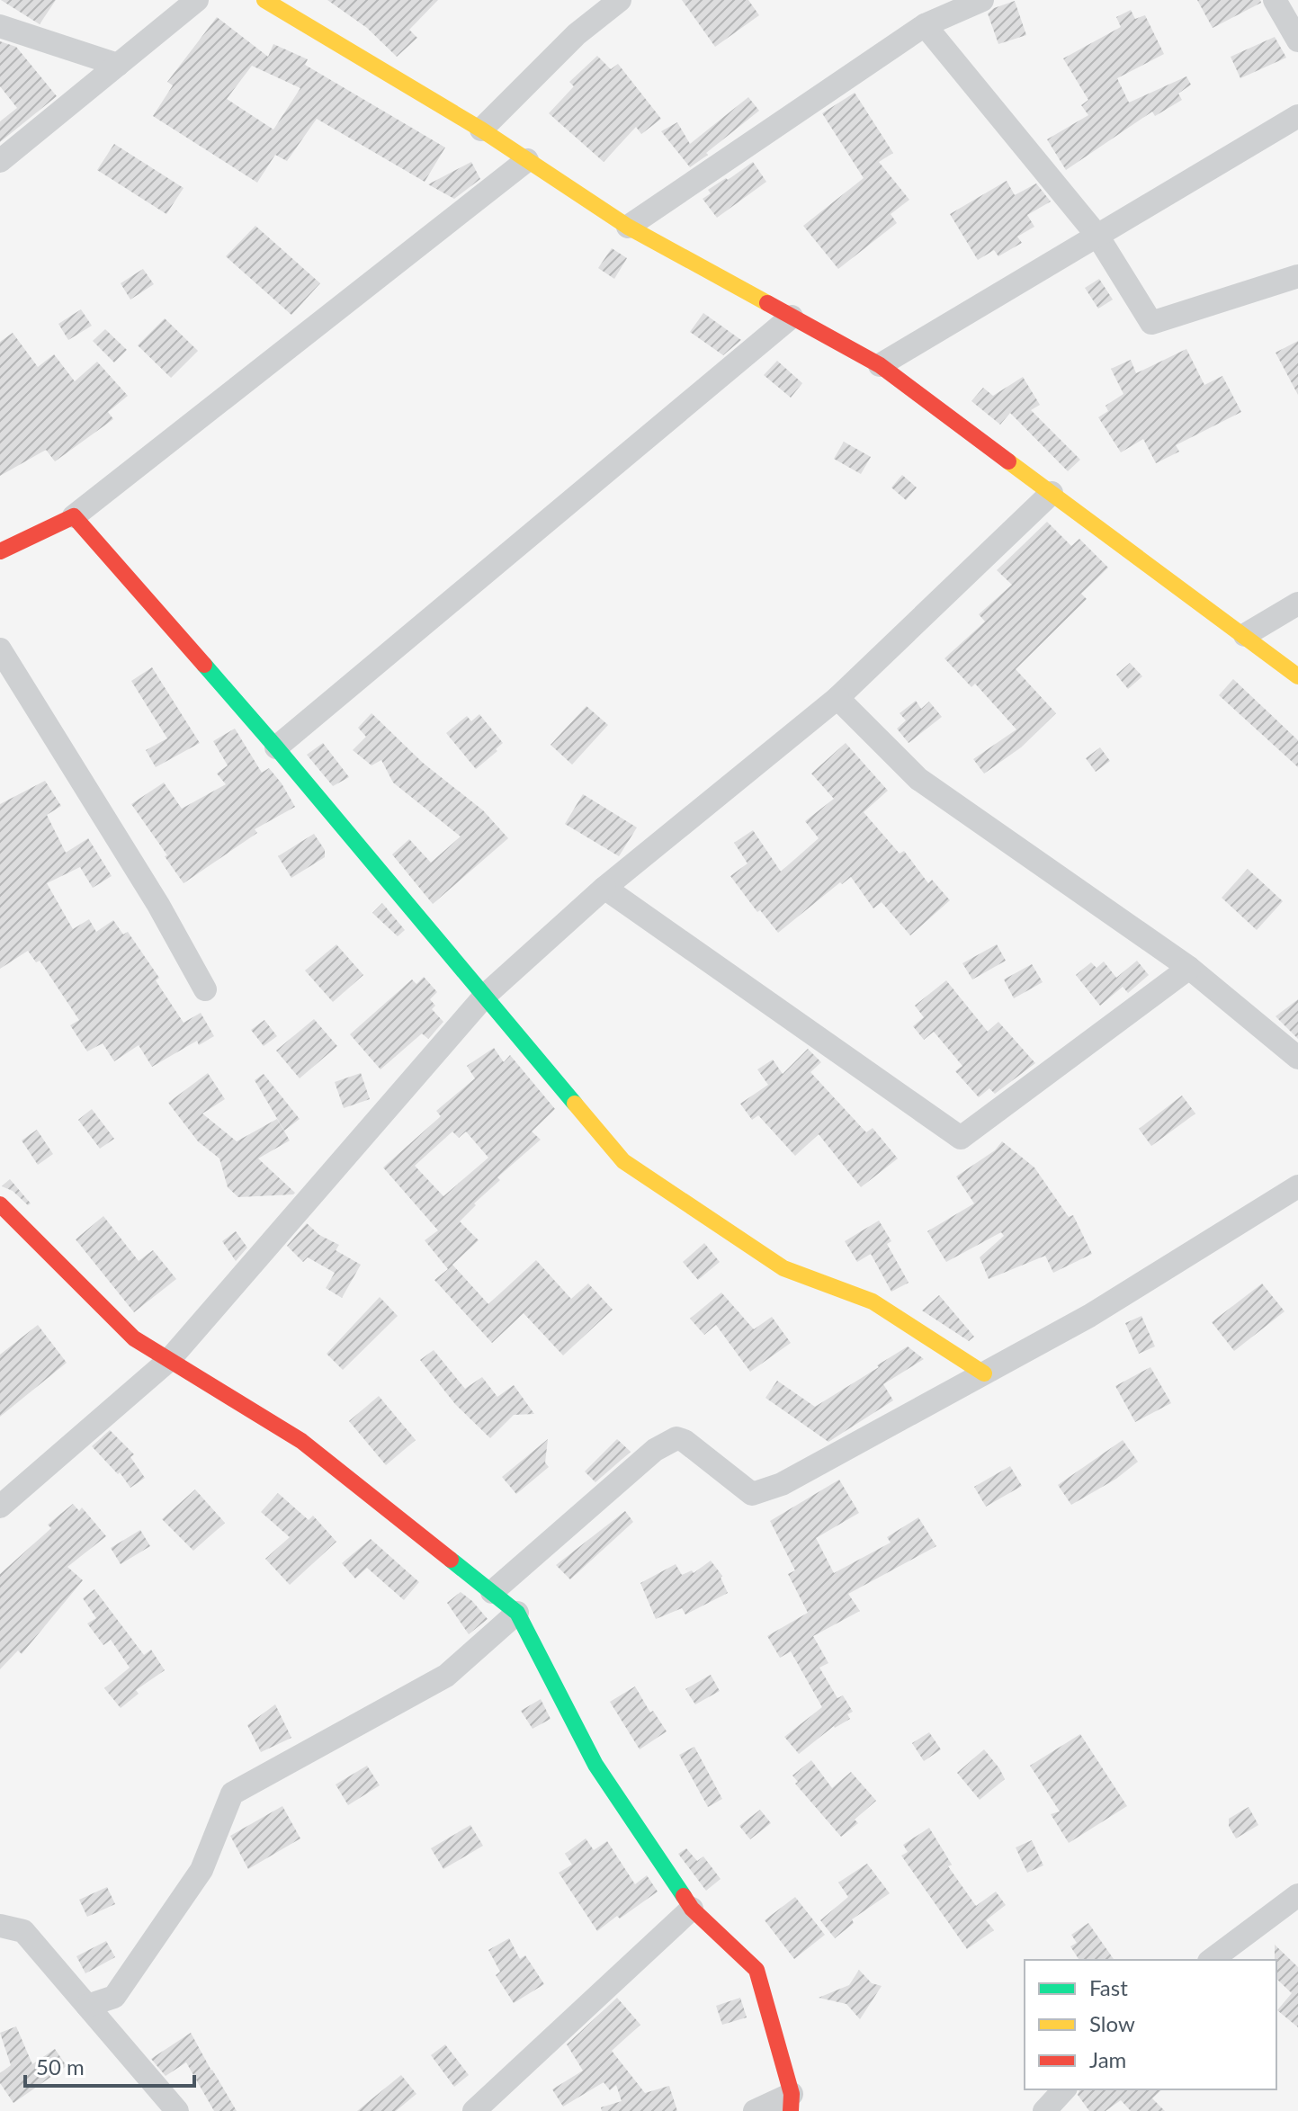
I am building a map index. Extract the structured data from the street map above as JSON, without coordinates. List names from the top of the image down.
{
  "legend": ["Fast", "Slow", "Jam"],
  "scale_bar": "50 m"
}
